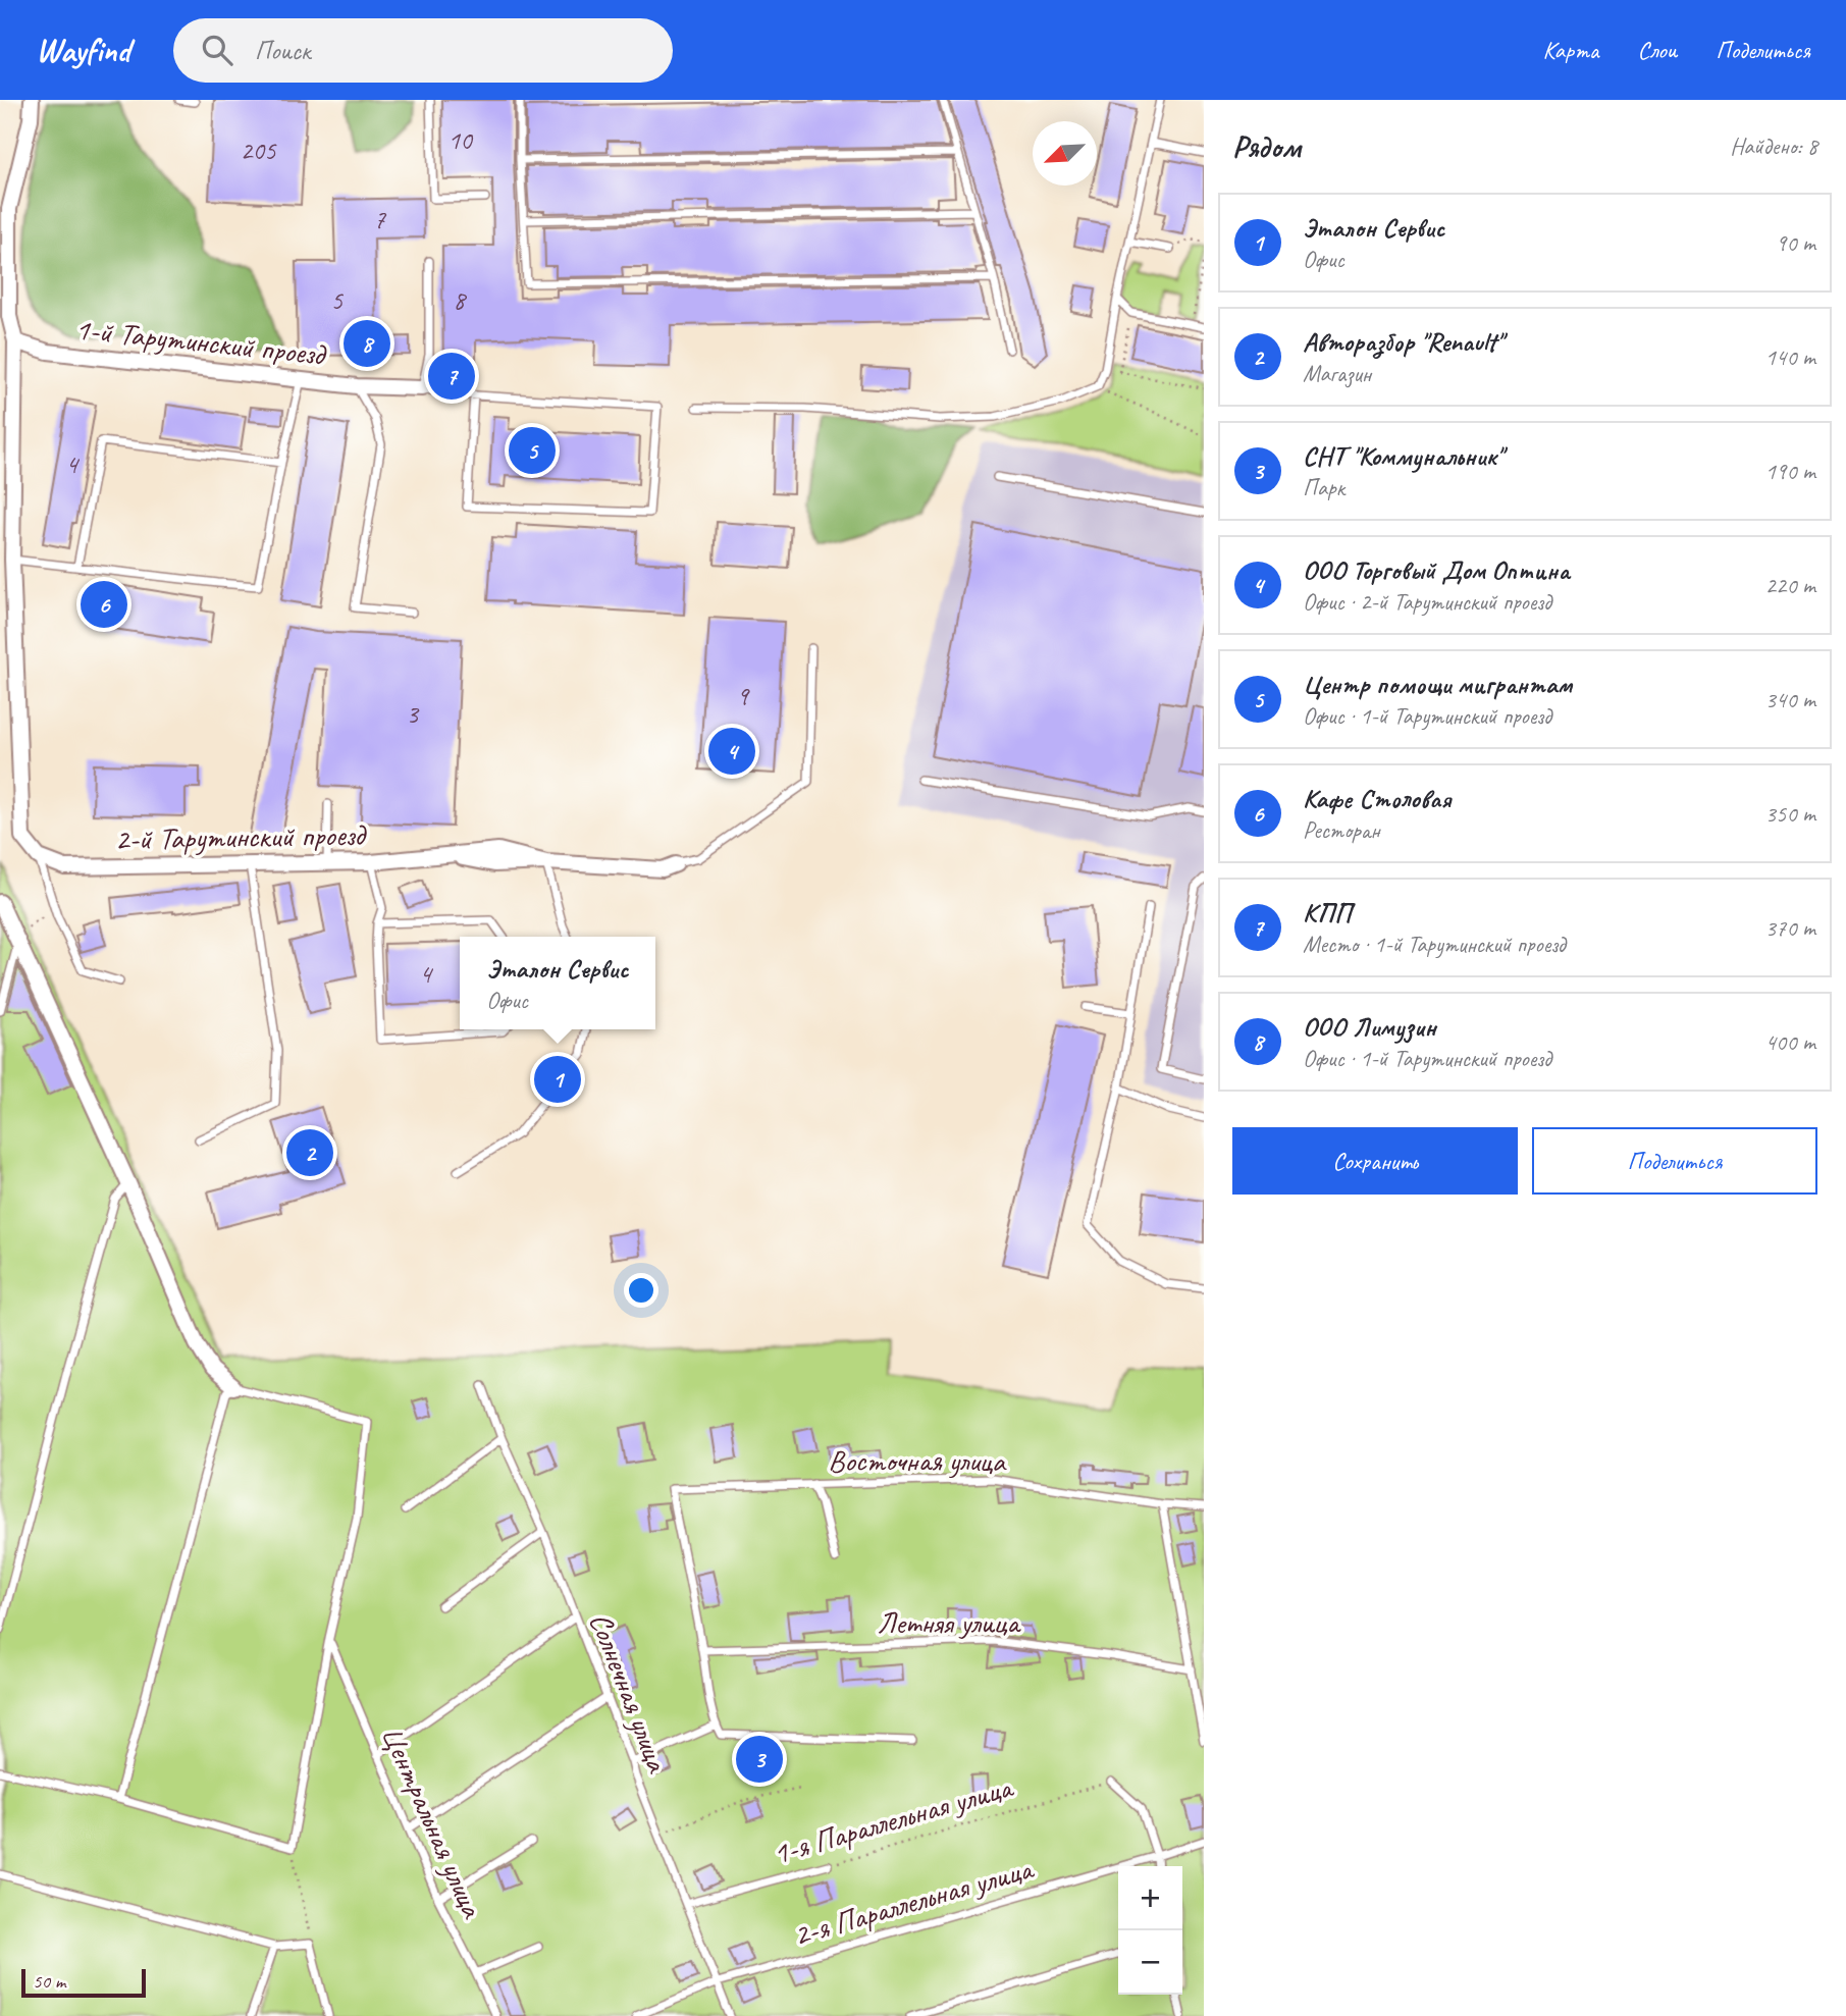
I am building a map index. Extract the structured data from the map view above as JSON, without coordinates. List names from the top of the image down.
{
  "streets": {
    "street": ["1-й Тарутинский проезд", "2-й Тарутинский проезд"],
    "lane": [
      "Восточная улица",
      "Летняя улица",
      "Солнечная улица",
      "1-я Параллельная улица",
      "Центральная улица",
      "2-я Параллельная улица"
    ]
  },
  "crossings": [
    ["Восточная улица", "Летняя улица"],
    ["Солнечная улица", "1-я Параллельная улица"],
    ["Солнечная улица", "2-я Параллельная улица"]
  ],
  "house_numbers": [
    "10",
    "205",
    "7",
    "5",
    "8",
    "4",
    "9",
    "3",
    "4"
  ],
  "scale_bar": "50 m",
  "north": "bottom left",
  "page": {
    "header": "Wayfind",
    "search": "Поиск",
    "nav": ["Карта", "Слои", "Поделиться"],
    "heading": ["Рядом", "Найдено: 8"],
    "list": [
      {
        "mark": "1",
        "name": "Эталон Сервис",
        "note": "Офис",
        "value": "90 m"
      },
      {
        "mark": "2",
        "name": "Авторазбор \"Renault\"",
        "note": "Магазин",
        "value": "140 m"
      },
      {
        "mark": "3",
        "name": "СНТ \"Коммунальник\"",
        "note": "Парк",
        "value": "190 m"
      },
      {
        "mark": "4",
        "name": "ООО Торговый Дом Оптина",
        "note": "Офис · 2-й Тарутинский проезд",
        "value": "220 m"
      },
      {
        "mark": "5",
        "name": "Центр помощи мигрантам",
        "note": "Офис · 1-й Тарутинский проезд",
        "value": "340 m"
      },
      {
        "mark": "6",
        "name": "Кафе Столовая",
        "note": "Ресторан",
        "value": "350 m"
      },
      {
        "mark": "7",
        "name": "КПП",
        "note": "Место · 1-й Тарутинский проезд",
        "value": "370 m"
      },
      {
        "mark": "8",
        "name": "ООО Лимузин",
        "note": "Офис · 1-й Тарутинский проезд",
        "value": "400 m"
      }
    ],
    "pins": [
      "8",
      "7",
      "5",
      "6",
      "4",
      "1",
      "2",
      "3"
    ],
    "popup": ["Эталон Сервис", "Офис"],
    "buttons": ["Сохранить", "Поделиться"],
    "map_buttons": ["+", "−"],
    "scale": "50 m"
  }
}
